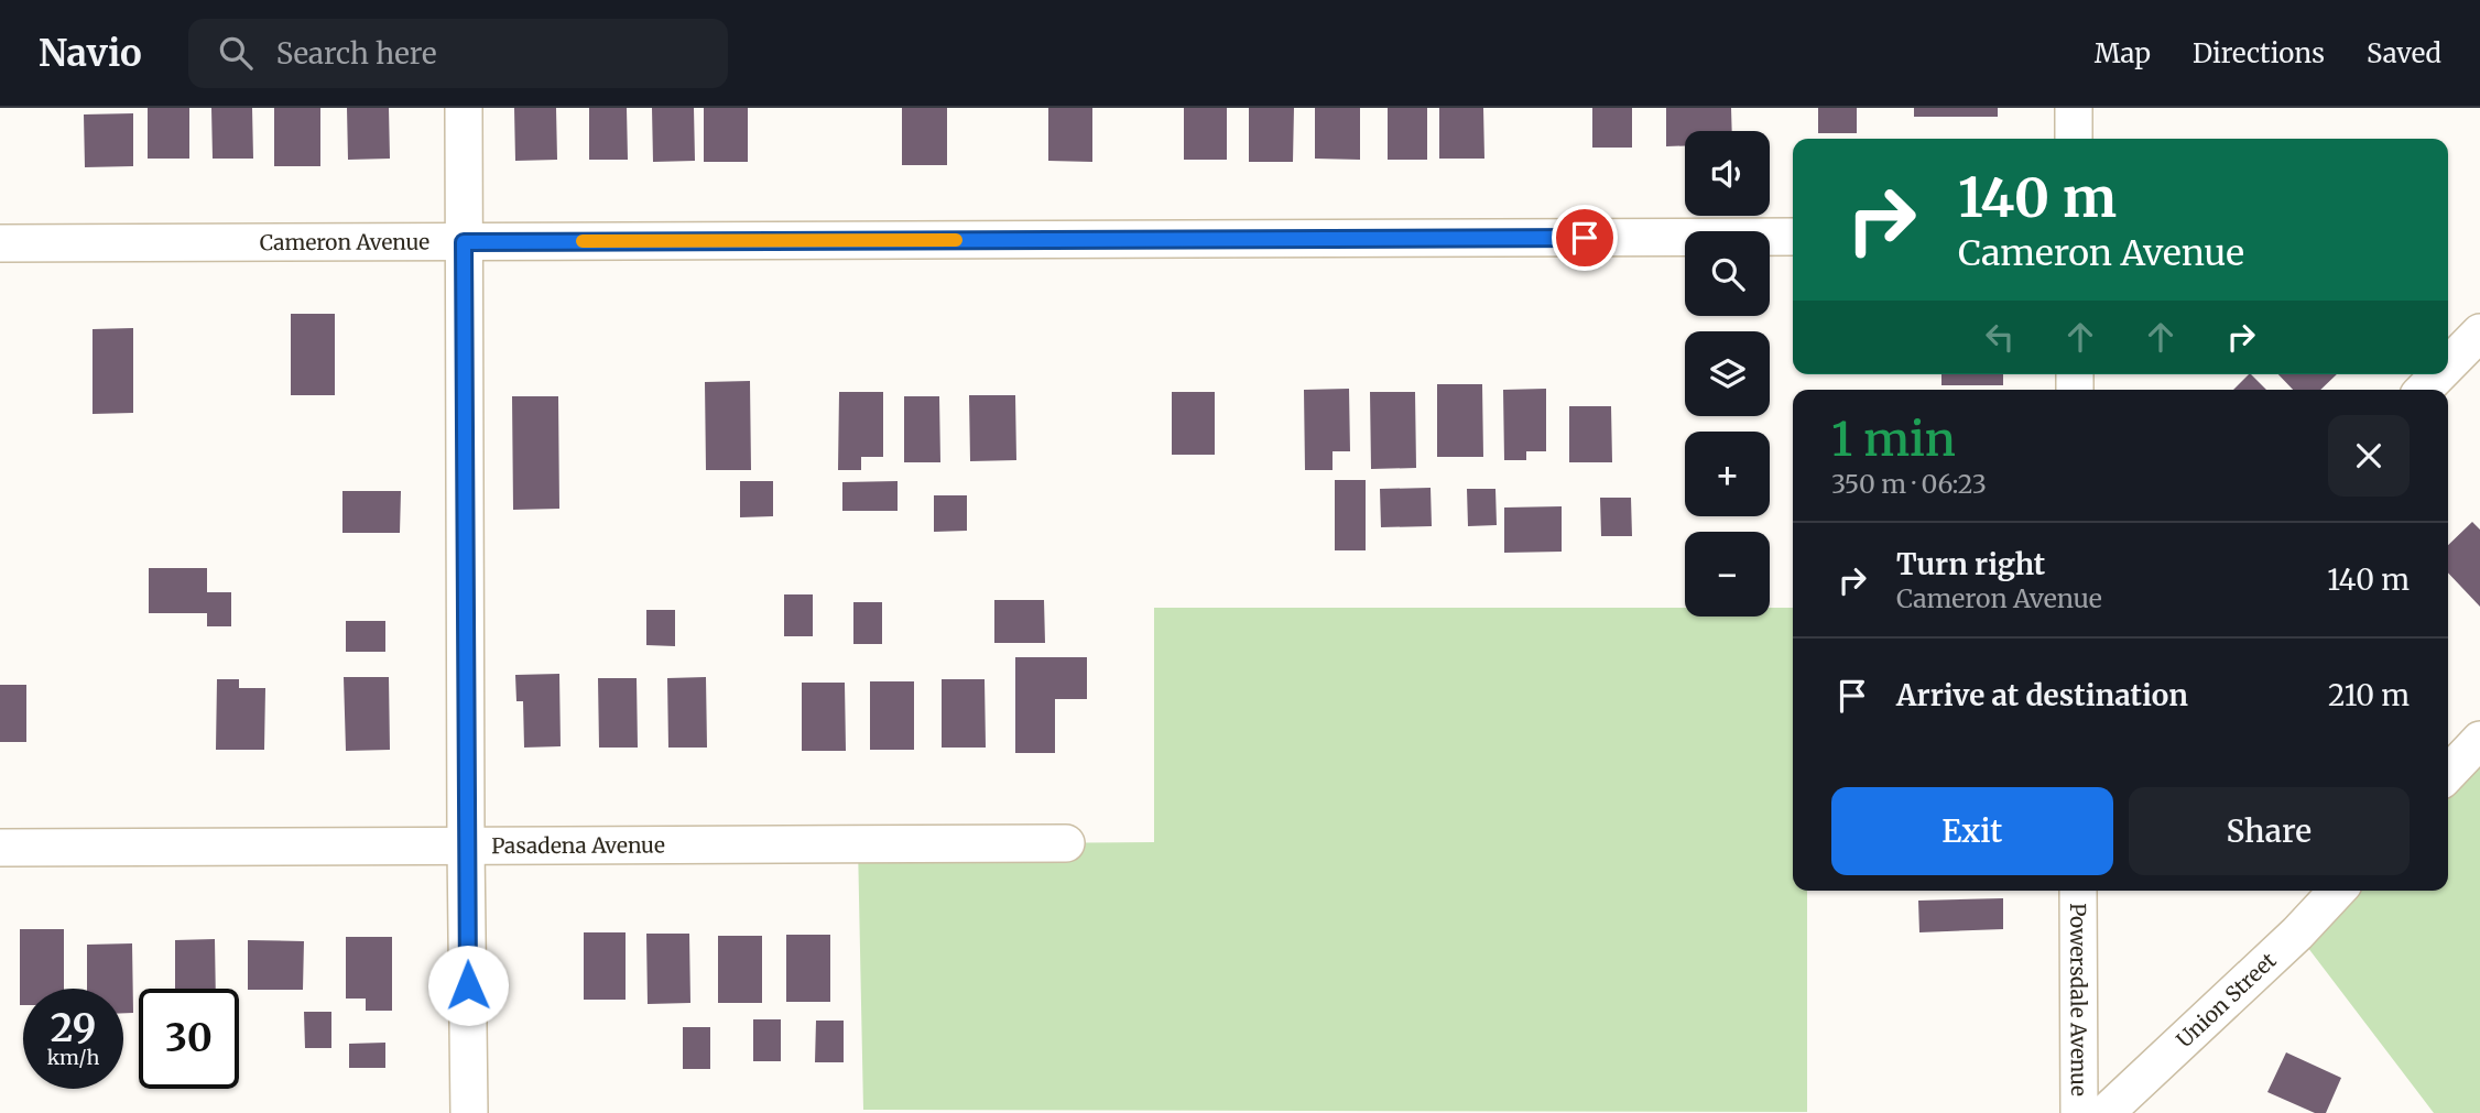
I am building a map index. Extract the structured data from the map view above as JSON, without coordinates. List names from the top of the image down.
{
  "streets": {
    "street": [
      "Cameron Avenue",
      "Pasadena Avenue",
      "Powersdale Avenue",
      "Union Street"
    ]
  },
  "page": {
    "header": "Navio",
    "search": "Search here",
    "nav": ["Map", "Directions", "Saved"],
    "map_buttons": ["+", "−"],
    "turn": ["140 m", "Cameron Avenue"],
    "heading": ["1 min", "350 m · 06:23"],
    "list": [
      {
        "name": "Turn right",
        "note": "Cameron Avenue",
        "value": "140 m"
      },
      {
        "name": "Arrive at destination",
        "value": "210 m"
      }
    ],
    "buttons": ["Exit", "Share"],
    "speed": "29 km/h",
    "limit": "30"
  }
}
